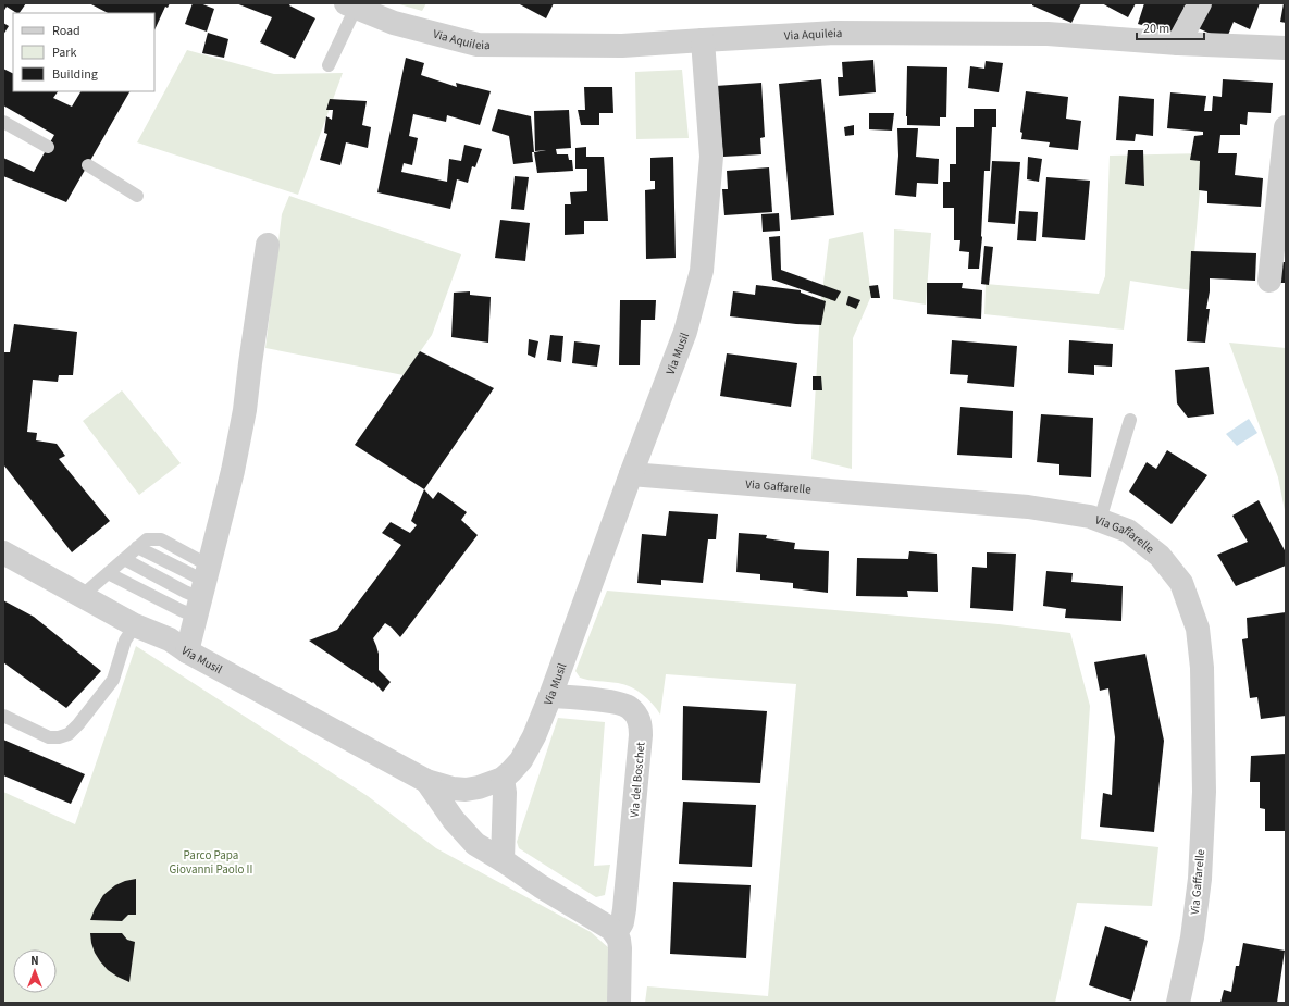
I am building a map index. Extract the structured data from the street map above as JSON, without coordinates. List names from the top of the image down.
{
  "streets": {
    "street": [
      "Via Aquileia",
      "Via Musil",
      "Via Gaffarelle",
      "Via del Boschet"
    ]
  },
  "crossings": [
    ["Via Aquileia", "Via Musil"],
    ["Via Musil", "Via Gaffarelle"],
    ["Via Musil", "Via del Boschet"]
  ],
  "parks": ["Parco Papa Giovanni Paolo II"],
  "legend": ["Road", "Park", "Building"],
  "scale_bar": "20 m",
  "north": "top"
}
